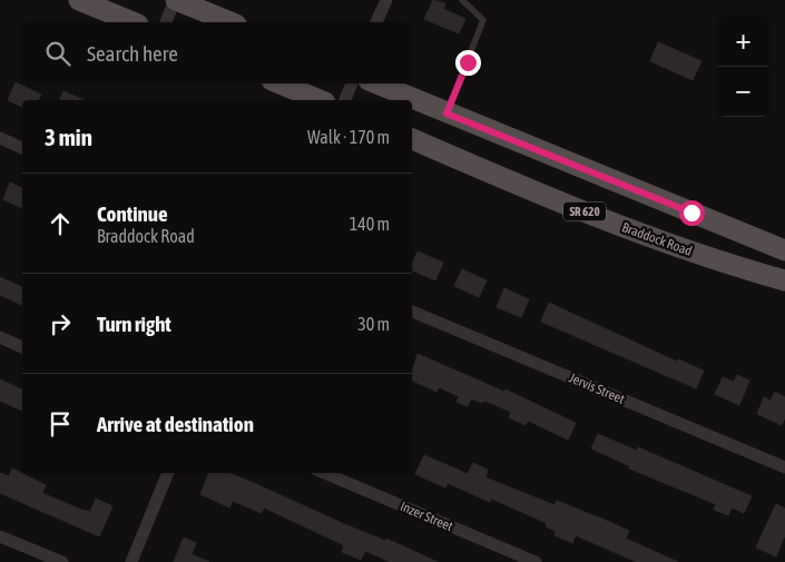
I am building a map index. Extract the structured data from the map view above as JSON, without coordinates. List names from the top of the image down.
{
  "streets": {
    "main road": ["SR 620", "Braddock Road"],
    "street": ["Jervis Street", "Inzer Street"]
  },
  "page": {
    "map_buttons": ["+", "−"],
    "search": "Search here",
    "heading": ["3 min", "Walk · 170 m"],
    "list": [
      ["Continue", "Braddock Road", "140 m"],
      ["Turn right", "30 m"],
      "Arrive at destination"
    ]
  }
}
